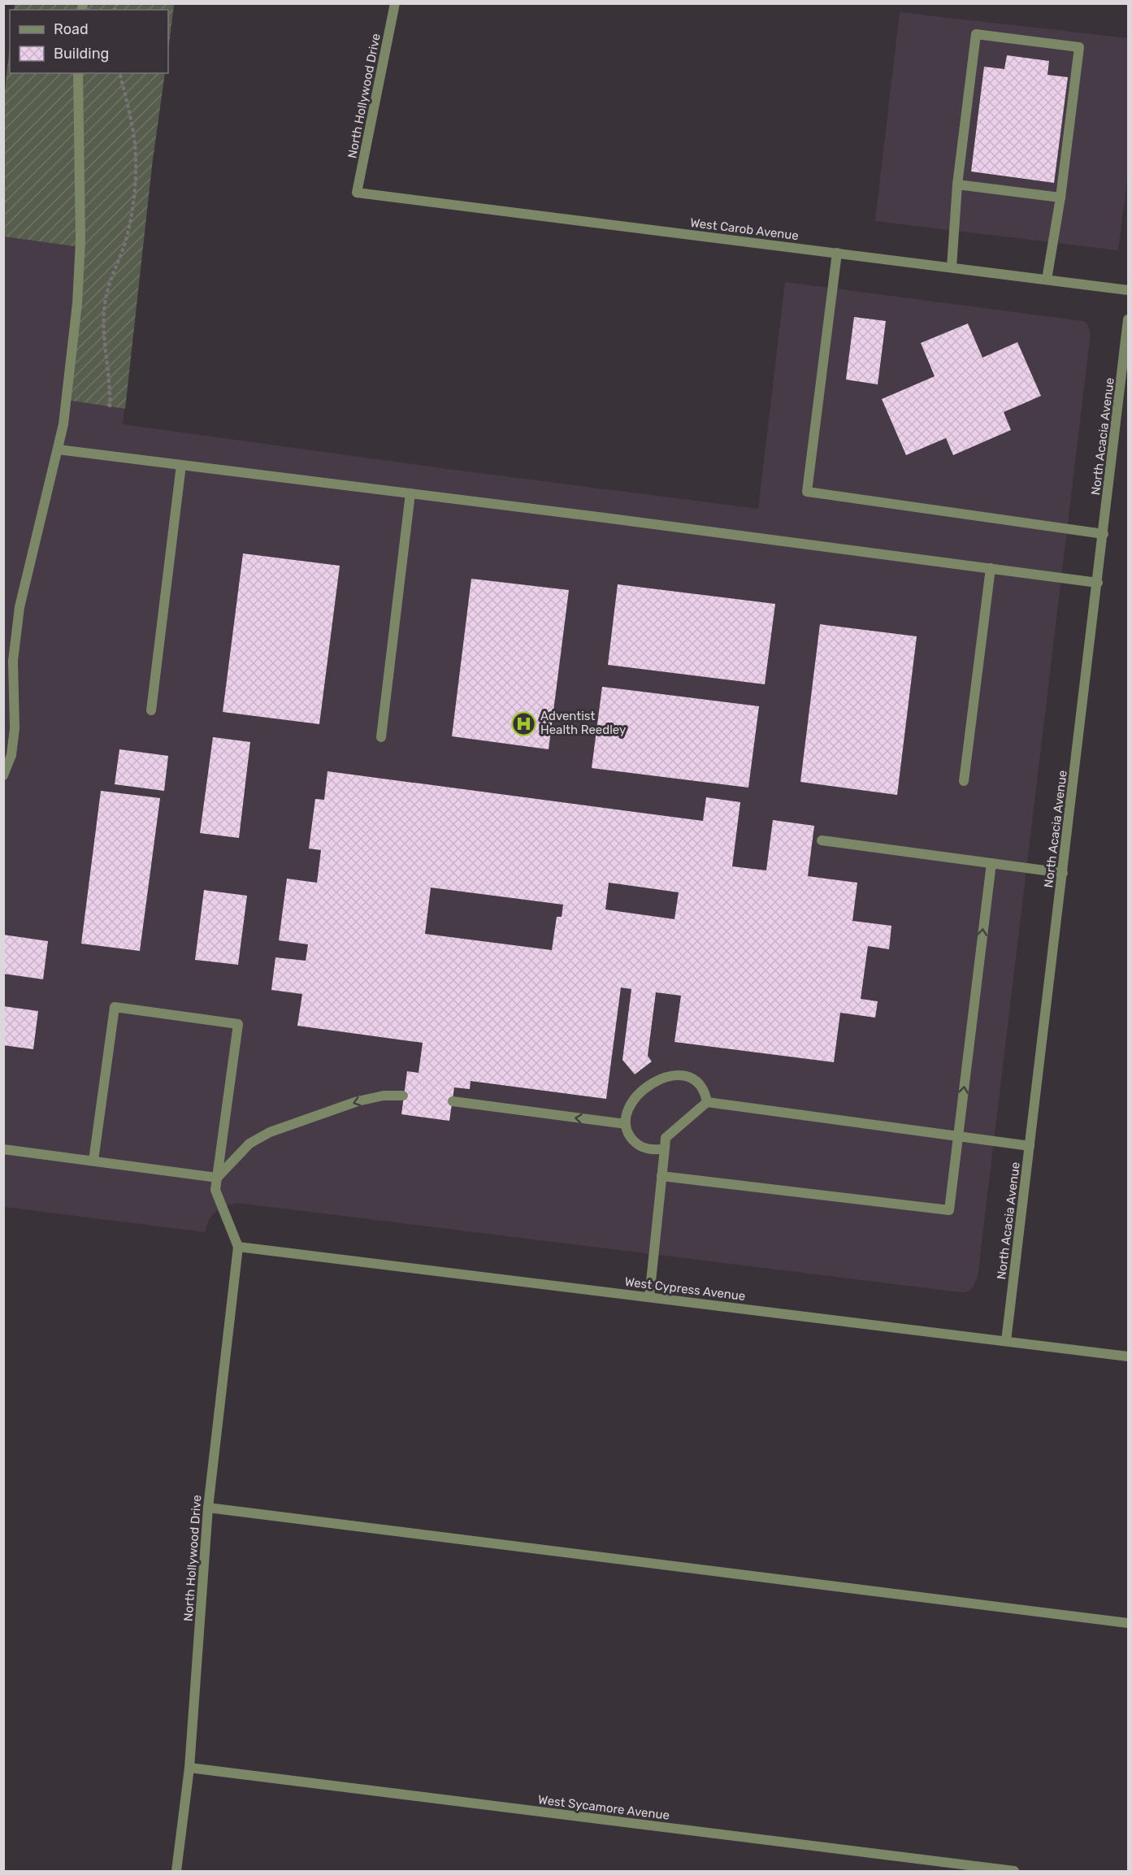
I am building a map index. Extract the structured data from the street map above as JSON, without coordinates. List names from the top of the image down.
{
  "streets": {
    "street": [
      "North Hollywood Drive",
      "West Carob Avenue",
      "North Acacia Avenue",
      "West Cypress Avenue",
      "West Sycamore Avenue"
    ]
  },
  "crossings": [
    ["North Hollywood Drive", "West Carob Avenue"],
    ["North Hollywood Drive", "West Cypress Avenue"],
    ["North Hollywood Drive", "West Sycamore Avenue"],
    ["North Acacia Avenue", "West Cypress Avenue"]
  ],
  "places": {
    "hospital": ["Adventist Health Reedley"]
  },
  "legend": ["Road", "Building"]
}
